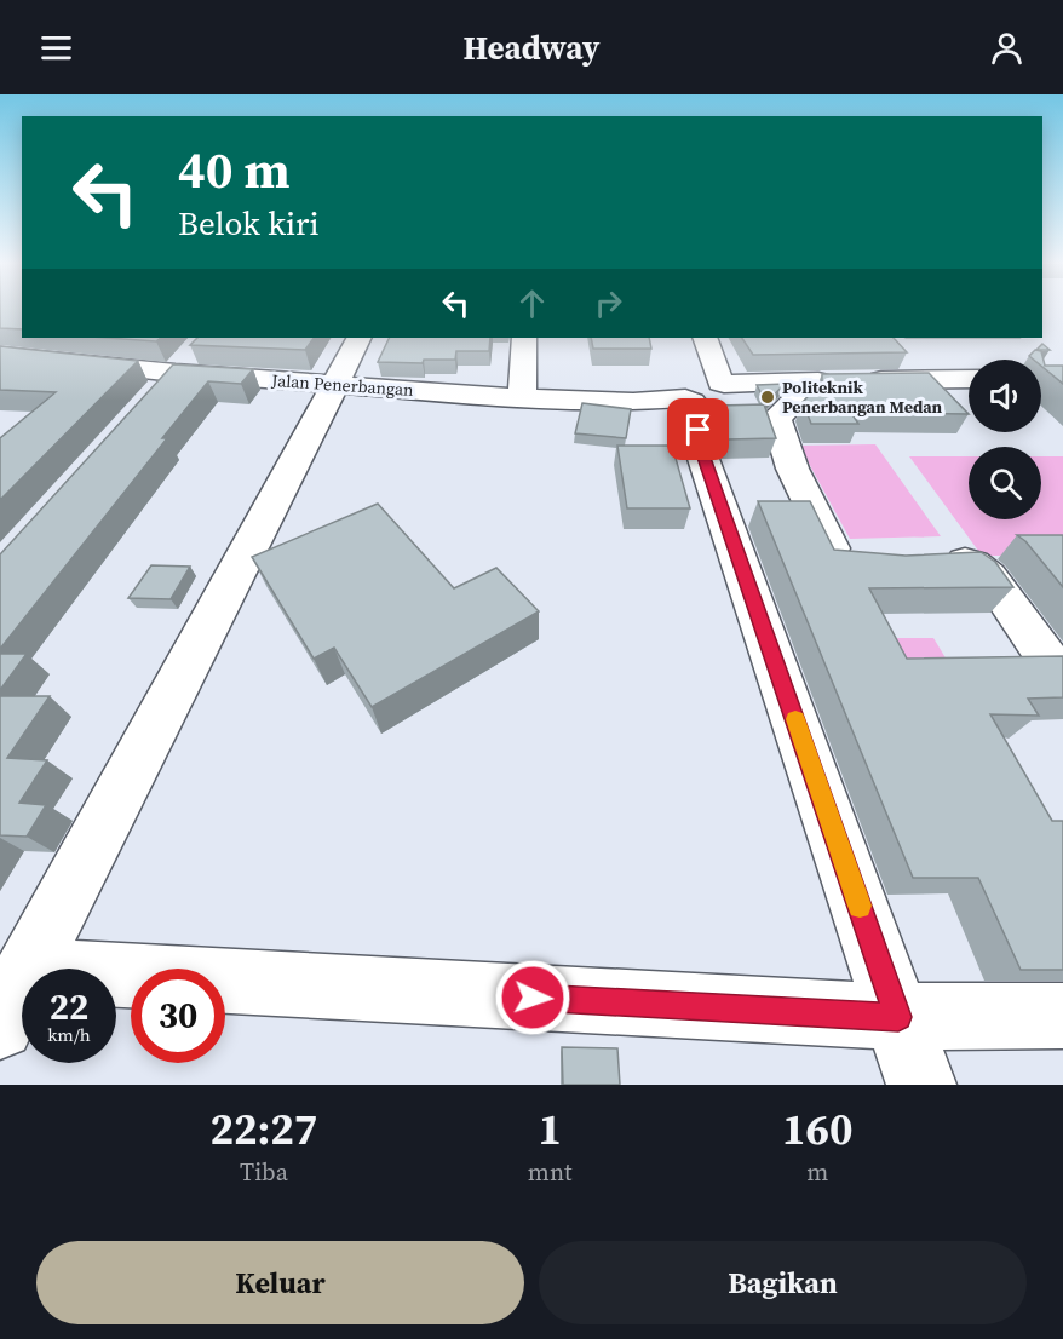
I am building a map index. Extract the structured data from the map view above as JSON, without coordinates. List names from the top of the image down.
{
  "streets": {
    "street": ["Jalan Penerbangan"]
  },
  "places": ["Politeknik Penerbangan Medan"],
  "page": {
    "header": "Headway",
    "turn": ["40 m", "Belok kiri"],
    "speed": "22 km/h",
    "limit": "30",
    "eta": [
      "22:27",
      "Tiba",
      "1",
      "mnt",
      "160",
      "m"
    ],
    "buttons": ["Keluar", "Bagikan"]
  }
}
